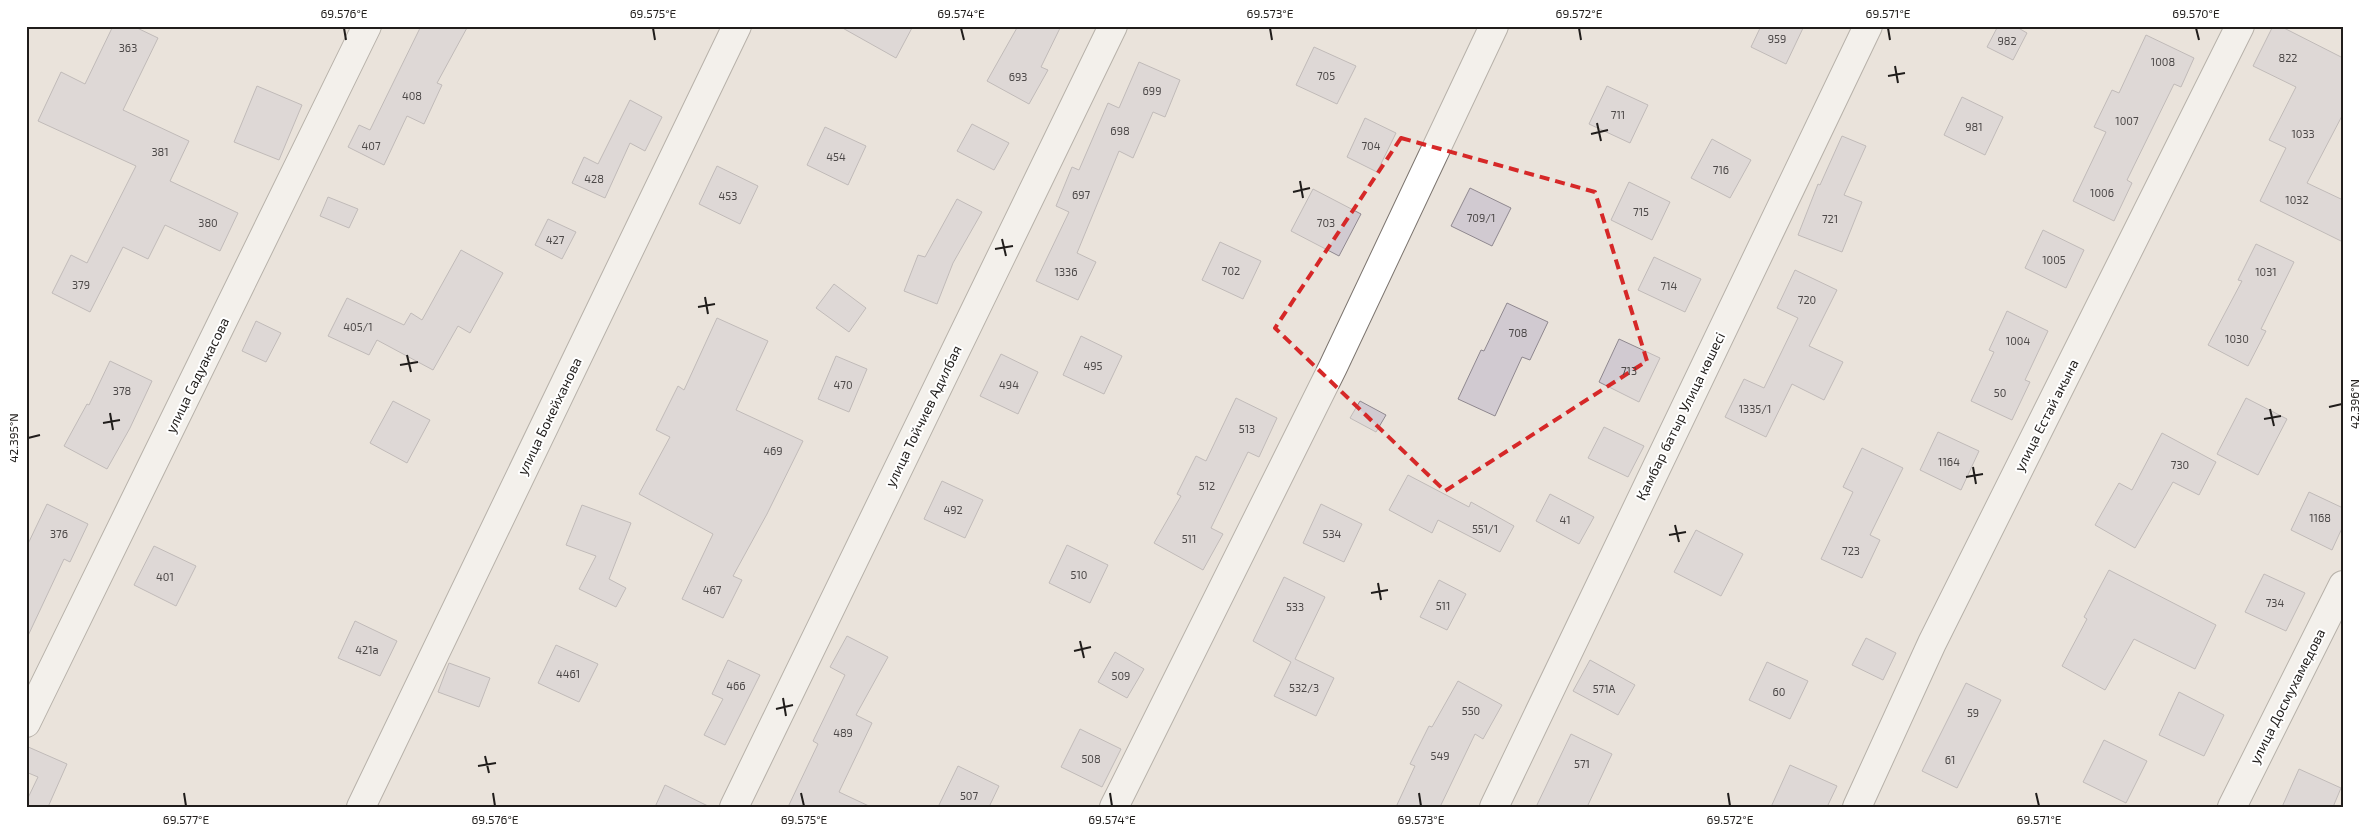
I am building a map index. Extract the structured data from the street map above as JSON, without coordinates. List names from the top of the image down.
{
  "streets": {
    "street": [
      "улица Садуакасова",
      "улица Естай акына",
      "улица Бокейханова",
      "улица Тойчиев Адилбая",
      "Қамбар батыр Улица көшесі",
      "улица Досмухамедова"
    ]
  },
  "house_numbers": [
    "959",
    "982",
    "363",
    "822",
    "1008",
    "705",
    "693",
    "699",
    "408",
    "711",
    "1007",
    "981",
    "698",
    "1033",
    "407",
    "704",
    "381",
    "454",
    "716",
    "428",
    "1006",
    "697",
    "453",
    "1032",
    "715",
    "709/1",
    "721",
    "380",
    "703",
    "427",
    "1005",
    "702",
    "1336",
    "1031",
    "379",
    "714",
    "720",
    "405/1",
    "708",
    "1030",
    "1004",
    "495",
    "713",
    "470",
    "494",
    "378",
    "50",
    "1335/1",
    "513",
    "469",
    "1164",
    "730",
    "512",
    "492",
    "1168",
    "41",
    "551/1",
    "376",
    "534",
    "511",
    "723",
    "510",
    "401",
    "467",
    "734",
    "511",
    "533",
    "421а",
    "4461",
    "509",
    "466",
    "532/3",
    "571А",
    "60",
    "550",
    "59",
    "489",
    "549",
    "508",
    "61",
    "571",
    "507"
  ],
  "coordinates": [
    "69.576°E",
    "69.575°E",
    "69.574°E",
    "69.573°E",
    "69.572°E",
    "69.571°E",
    "69.570°E",
    "42.396°N",
    "42.395°N",
    "69.577°E"
  ]
}
